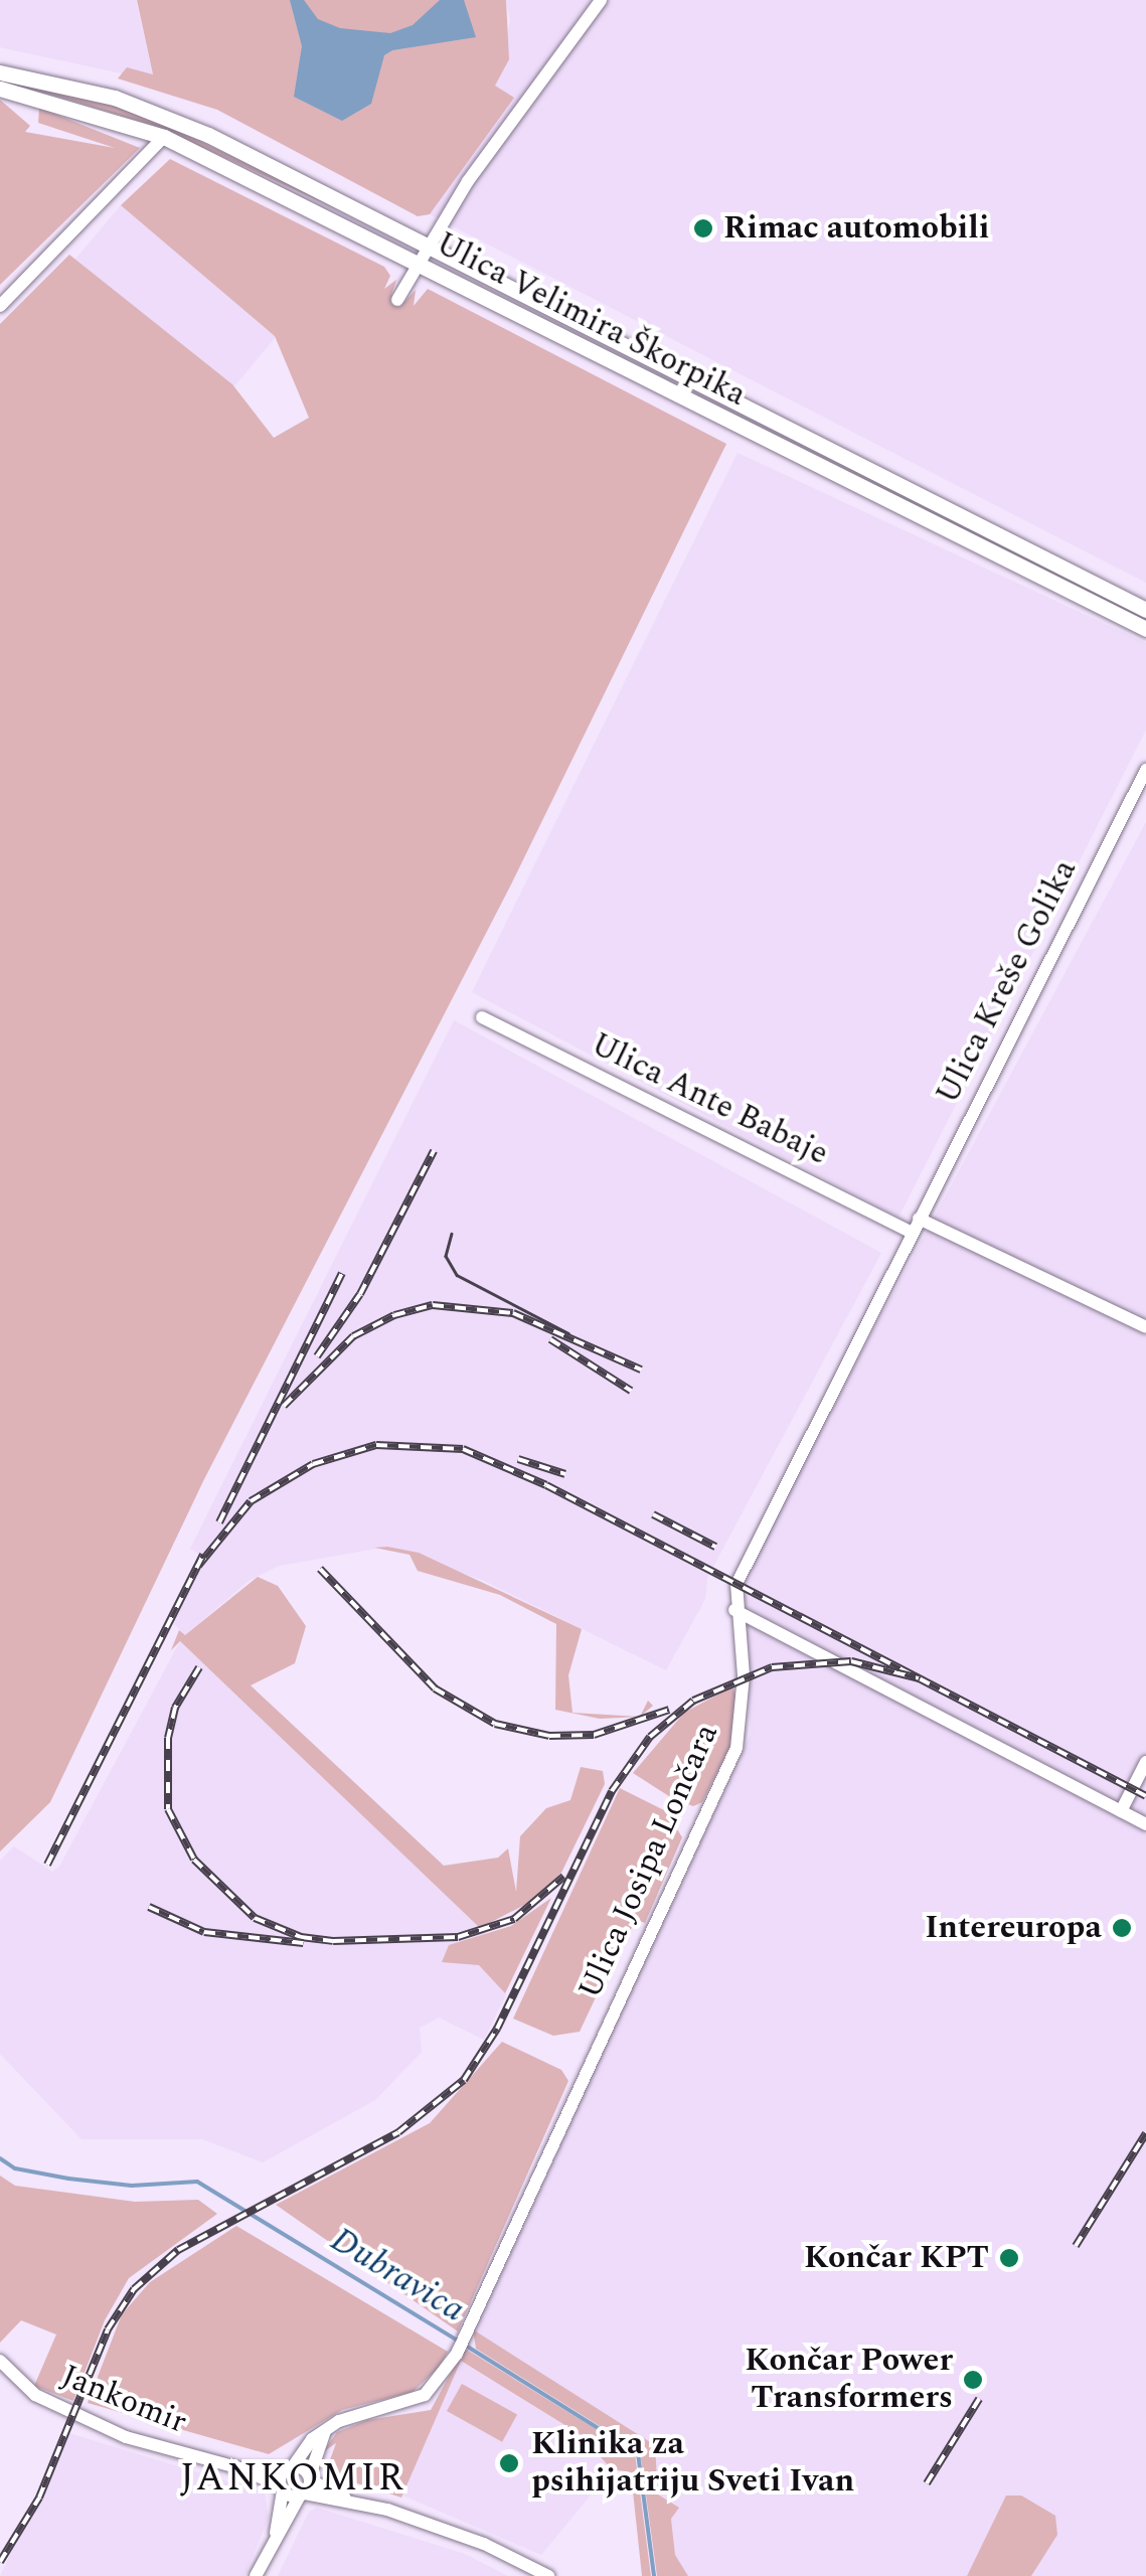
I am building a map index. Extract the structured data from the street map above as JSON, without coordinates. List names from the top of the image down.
{
  "streets": {
    "main road": ["Ulica Velimira Škorpika"],
    "street": [
      "Ulica Kreše Golika",
      "Ulica Ante Babaje",
      "Ulica Josipa Lončara",
      "Jankomir"
    ]
  },
  "crossings": [
    ["Ulica Kreše Golika", "Ulica Ante Babaje"],
    ["Ulica Kreše Golika", "Ulica Josipa Lončara"]
  ],
  "districts": ["JANKOMIR"],
  "water": ["Dubravica"],
  "places": [
    "Rimac automobili",
    "Intereuropa",
    "Končar KPT",
    "Končar Power Transformers",
    "Klinika za psihijatriju Sveti Ivan"
  ]
}
